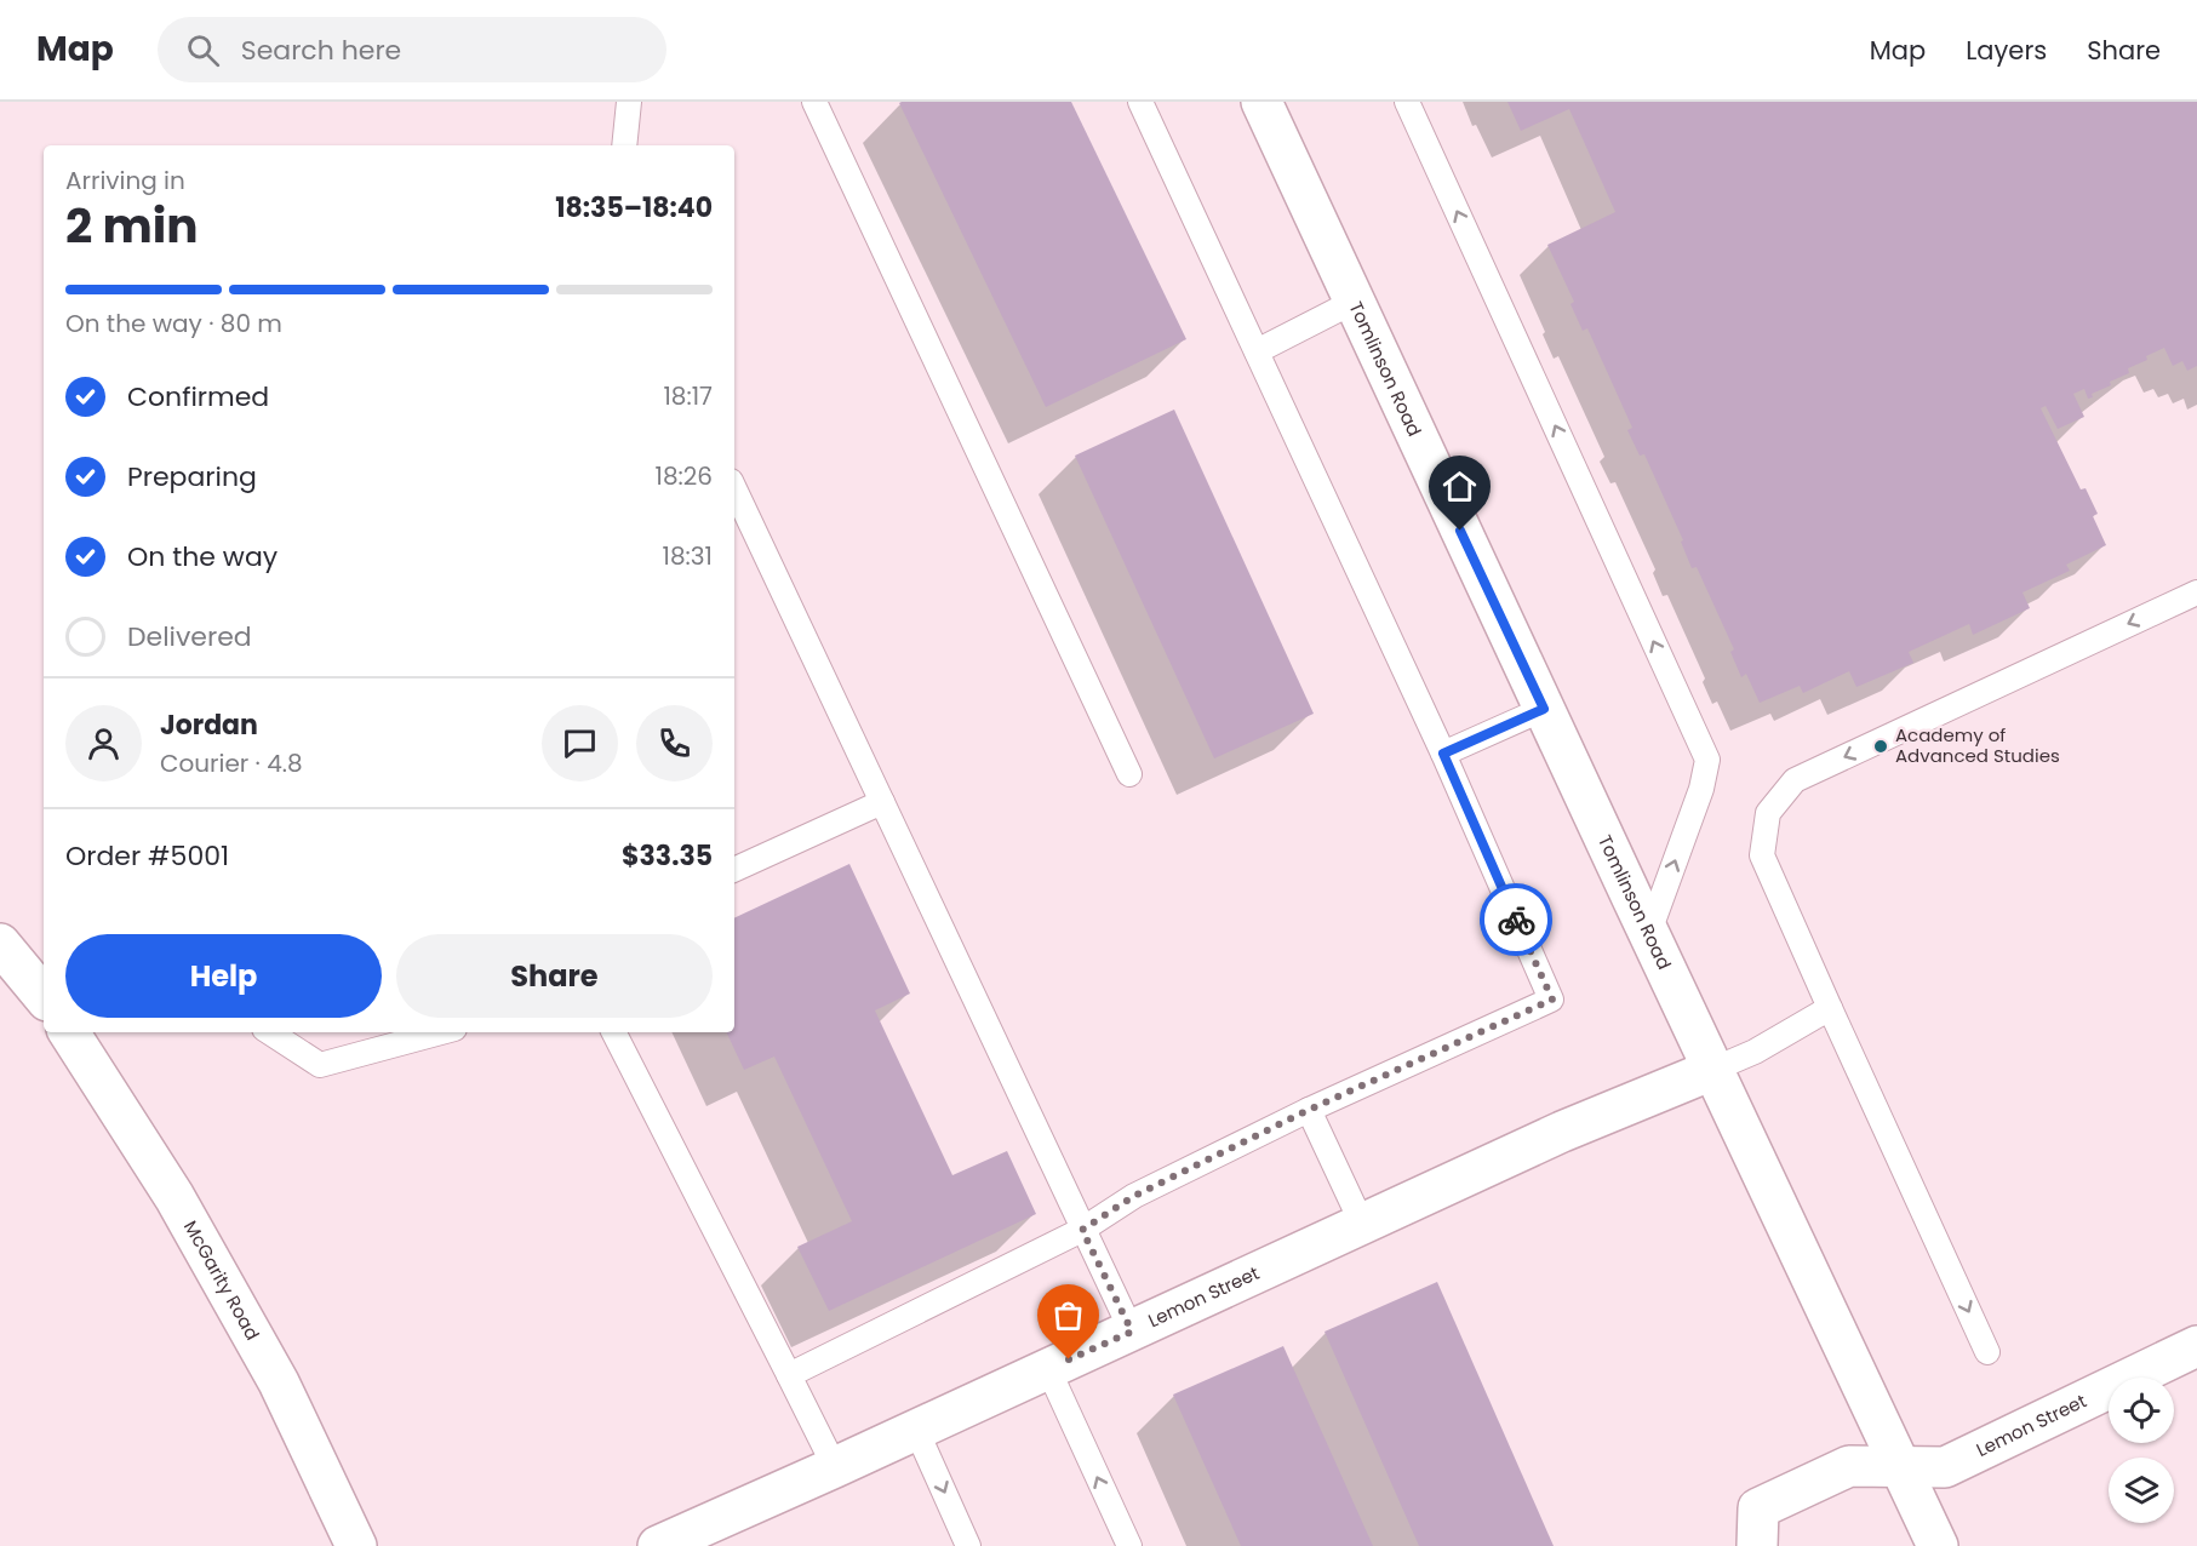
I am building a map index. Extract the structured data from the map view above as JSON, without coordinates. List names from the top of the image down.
{
  "streets": {
    "street": ["Tomlinson Road", "McGarity Road", "Lemon Street"]
  },
  "crossings": [
    ["Tomlinson Road", "Lemon Street"]
  ],
  "places": ["Academy of Advanced Studies"],
  "page": {
    "header": "Map",
    "search": "Search here",
    "nav": ["Map", "Layers", "Share"],
    "heading": ["2 min", "Arriving in", "18:35–18:40"],
    "panel": [
      "Jordan",
      "Courier · 4.8",
      "Order #5001",
      "$33.35"
    ],
    "bar": "On the way · 80 m",
    "list": [
      ["Confirmed", "18:17"],
      ["Preparing", "18:26"],
      ["On the way", "18:31"],
      "Delivered"
    ],
    "buttons": ["Help", "Share"]
  }
}
